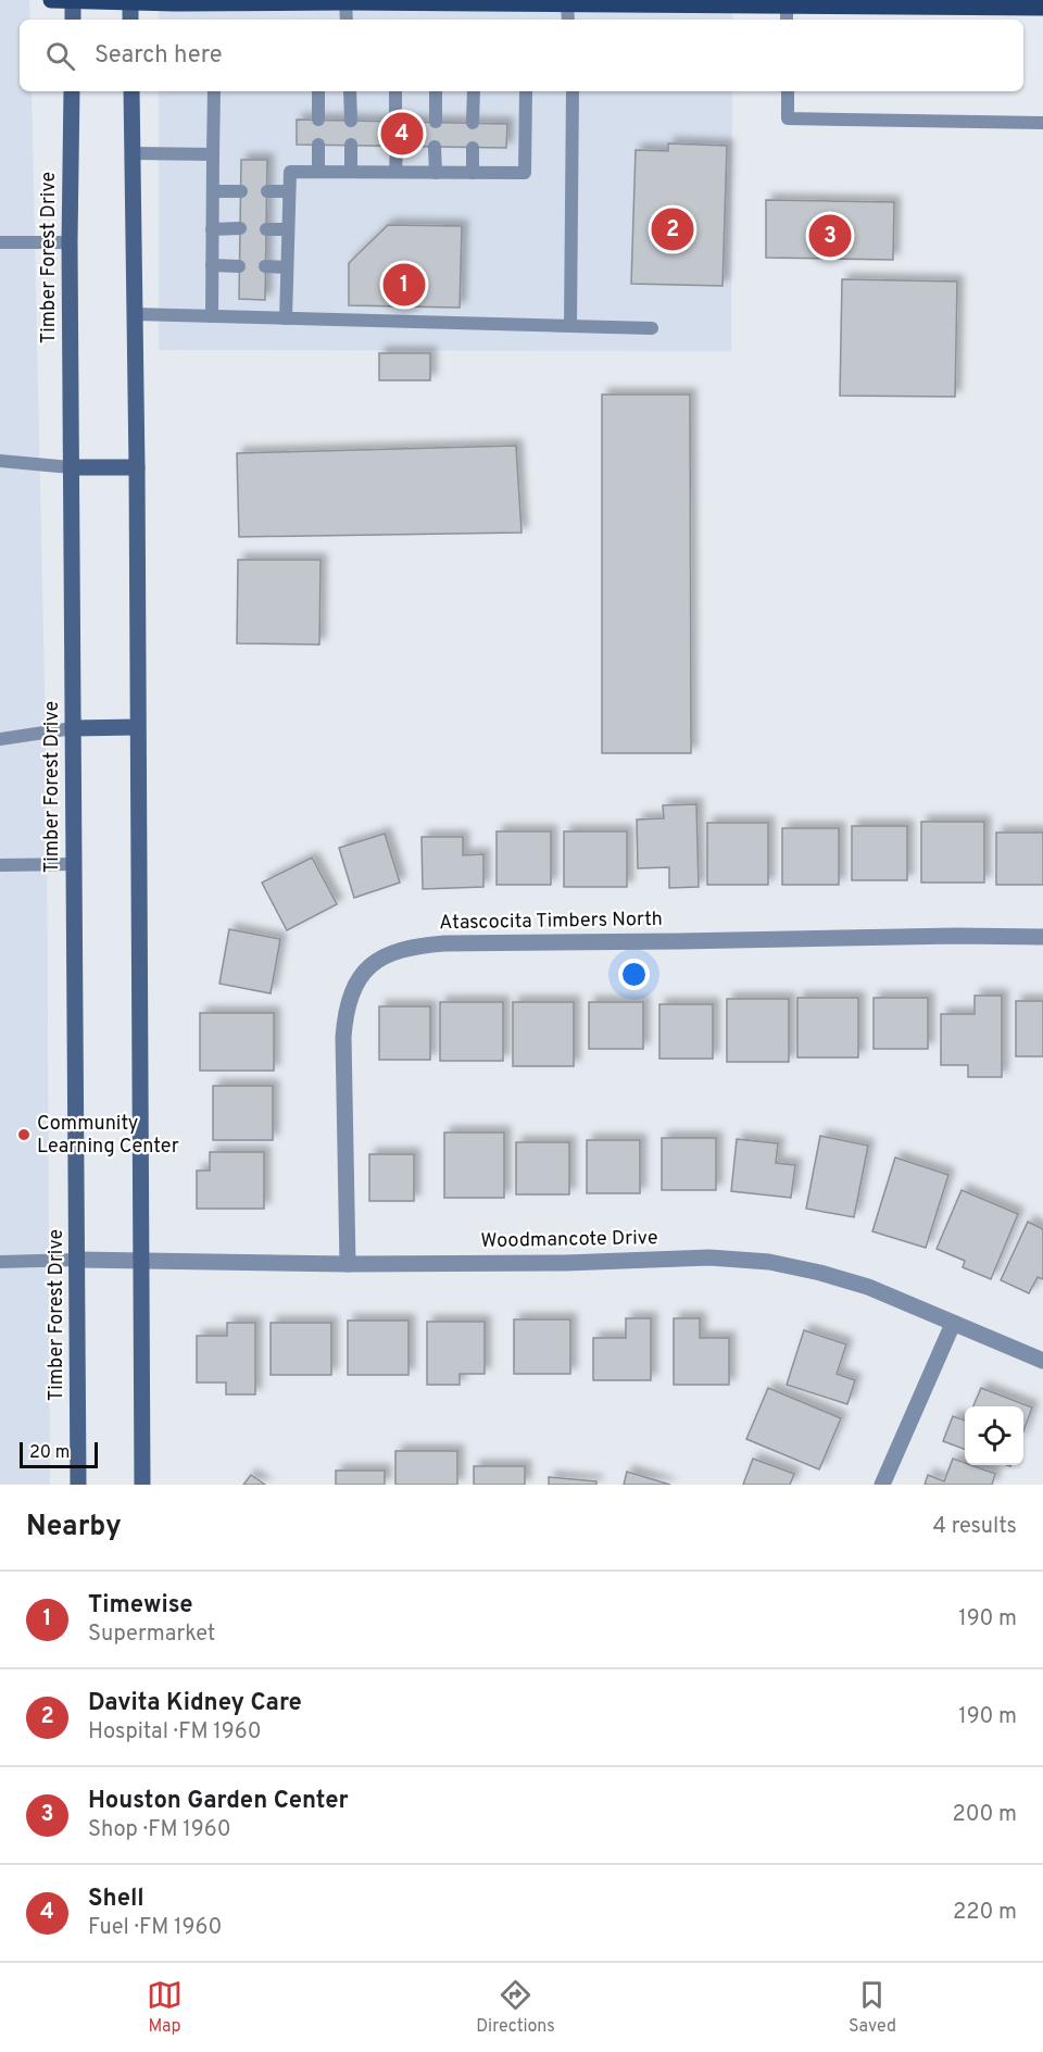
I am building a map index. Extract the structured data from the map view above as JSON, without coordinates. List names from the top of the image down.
{
  "streets": {
    "main road": ["Timber Forest Drive"],
    "street": ["Atascocita Timbers North", "Woodmancote Drive"]
  },
  "crossings": [
    ["Timber Forest Drive", "Woodmancote Drive"],
    ["Atascocita Timbers North", "Woodmancote Drive"]
  ],
  "places": ["Community Learning Center"],
  "scale_bar": "20 m",
  "page": {
    "search": "Search here",
    "pins": [
      "4",
      "2",
      "3",
      "1"
    ],
    "scale": "20 m",
    "heading": ["Nearby", "4 results"],
    "list": [
      {
        "mark": "1",
        "name": "Timewise",
        "note": "Supermarket",
        "value": "190 m"
      },
      {
        "mark": "2",
        "name": "Davita Kidney Care",
        "note": "Hospital · FM 1960",
        "value": "190 m"
      },
      {
        "mark": "3",
        "name": "Houston Garden Center",
        "note": "Shop · FM 1960",
        "value": "200 m"
      },
      {
        "mark": "4",
        "name": "Shell",
        "note": "Fuel · FM 1960",
        "value": "220 m"
      }
    ],
    "nav": ["Map", "Directions", "Saved"]
  }
}
